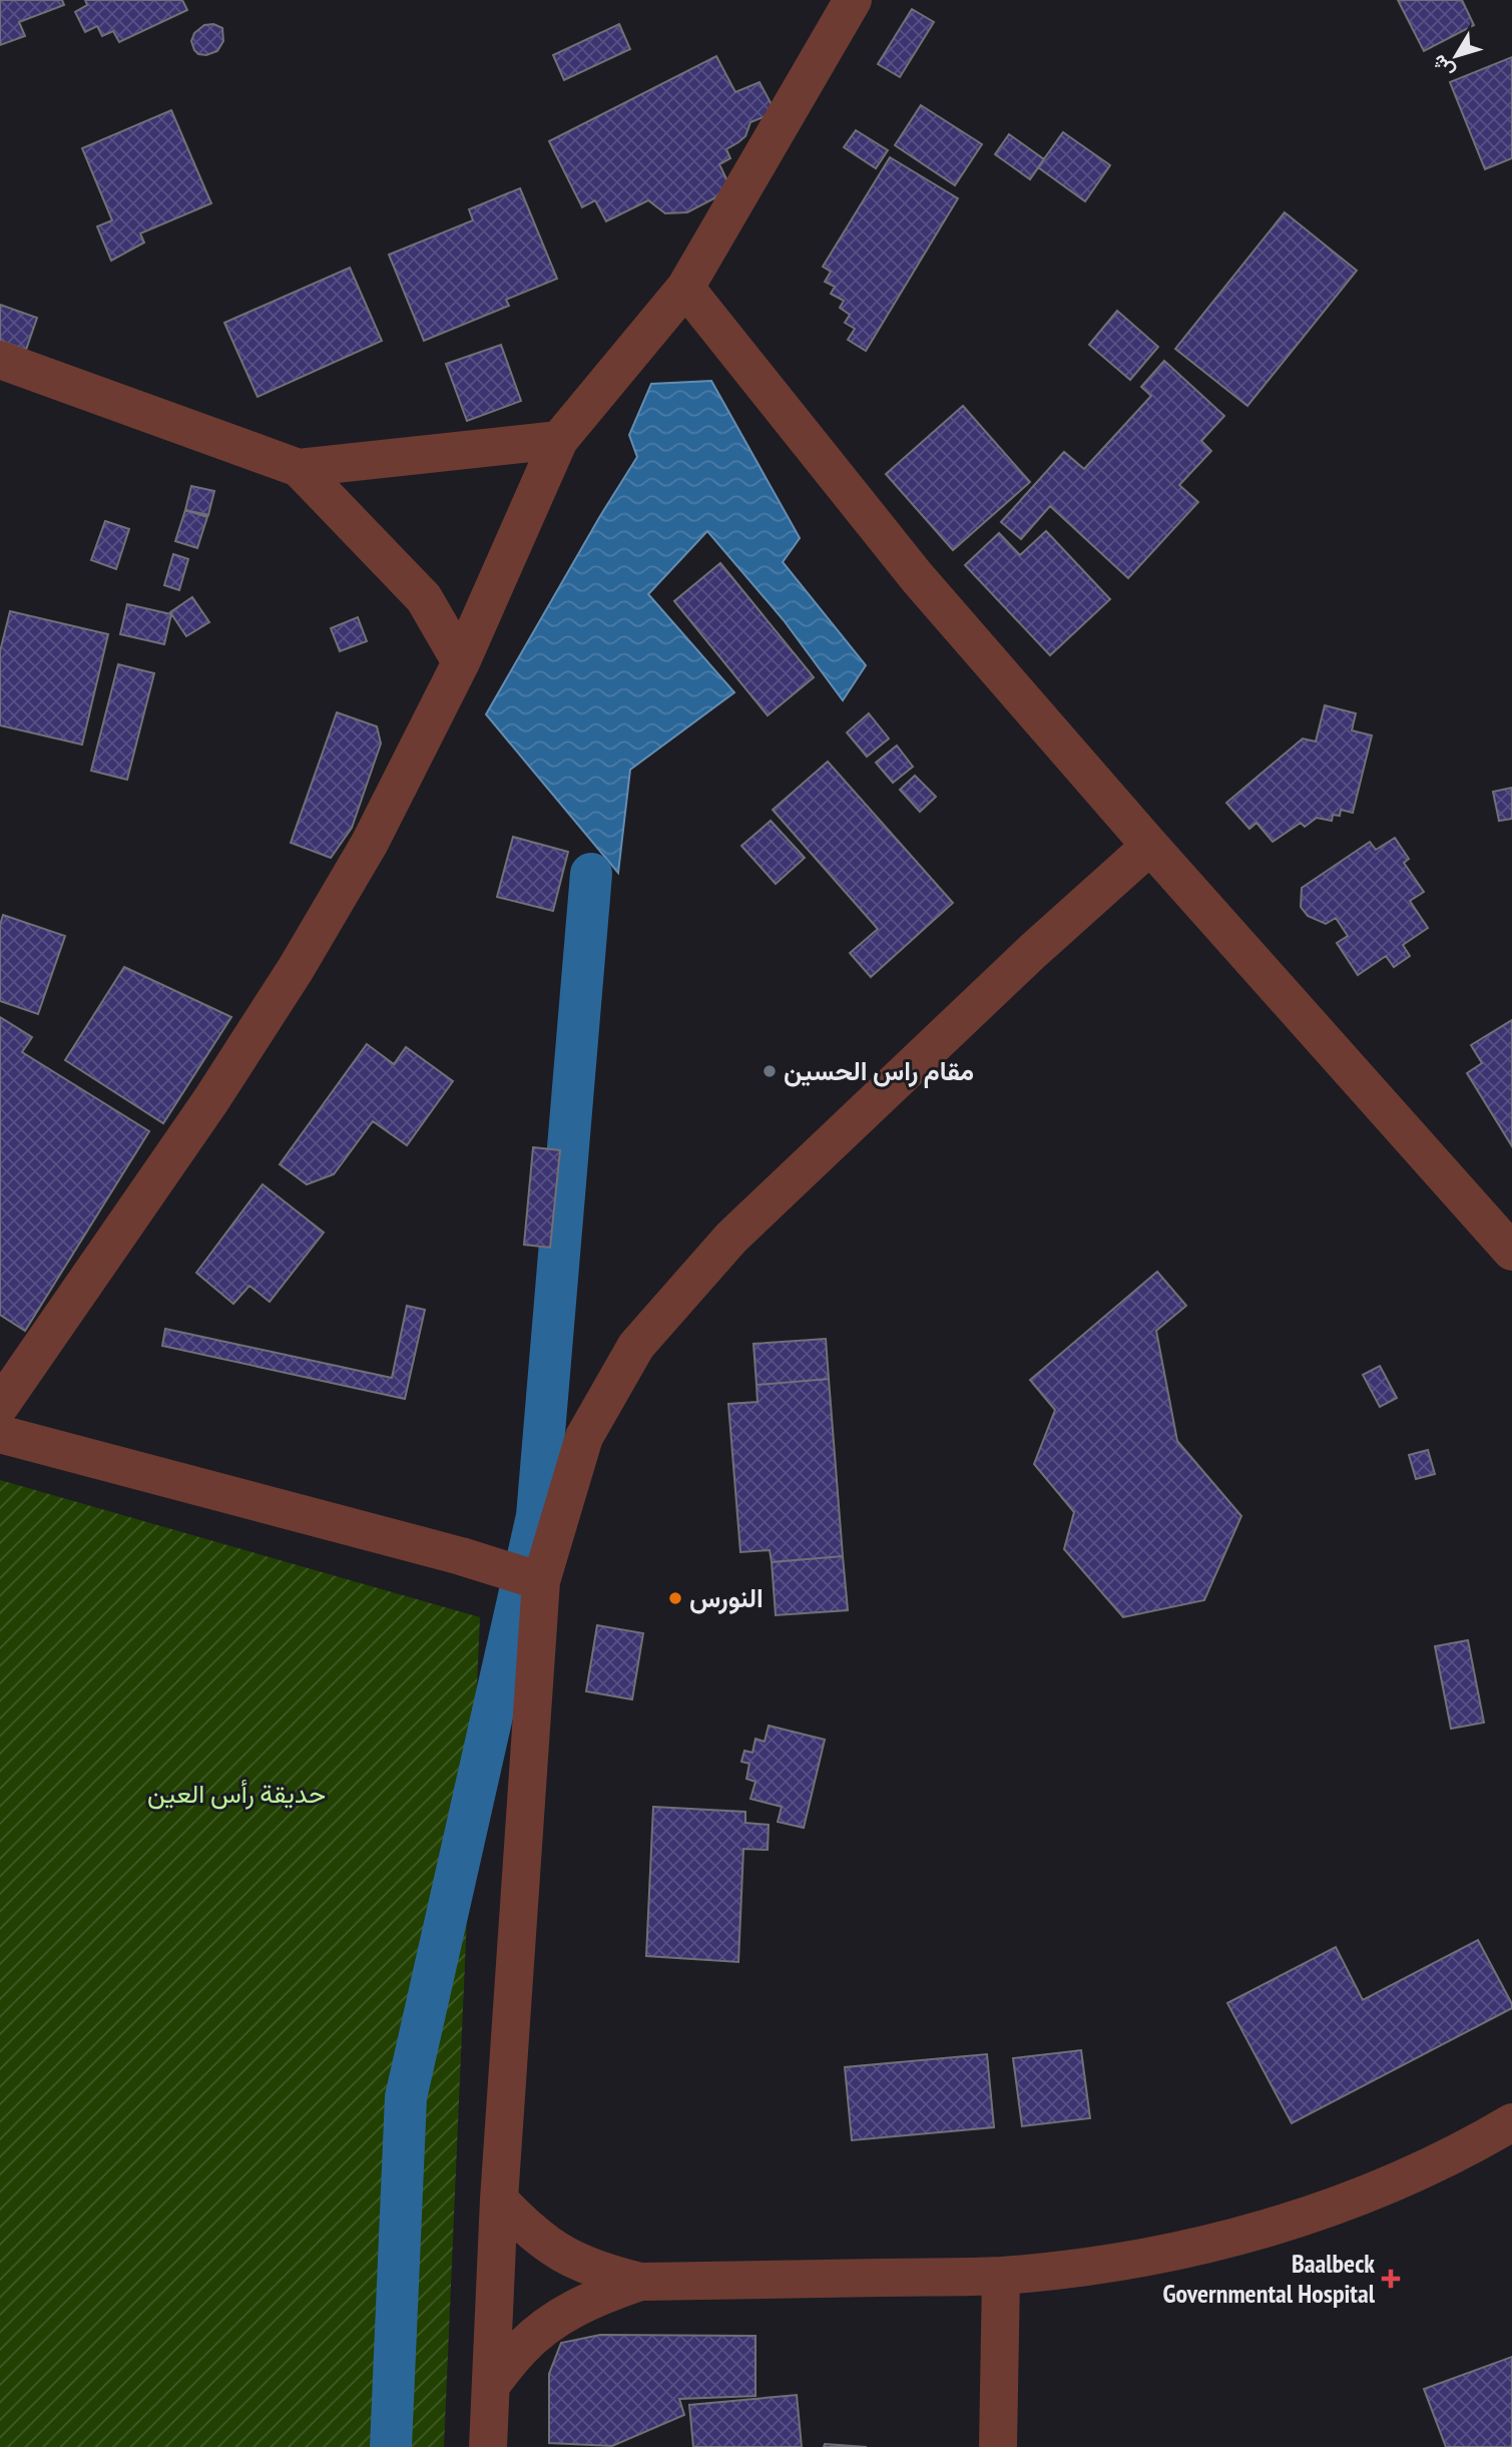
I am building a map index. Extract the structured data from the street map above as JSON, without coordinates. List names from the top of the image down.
{
  "parks": ["حديقة رأس العين"],
  "places": {
    "other": ["مقام راس الحسين", "النورس"],
    "health": ["Baalbeck Governmental Hospital"]
  },
  "north": "bottom left"
}
